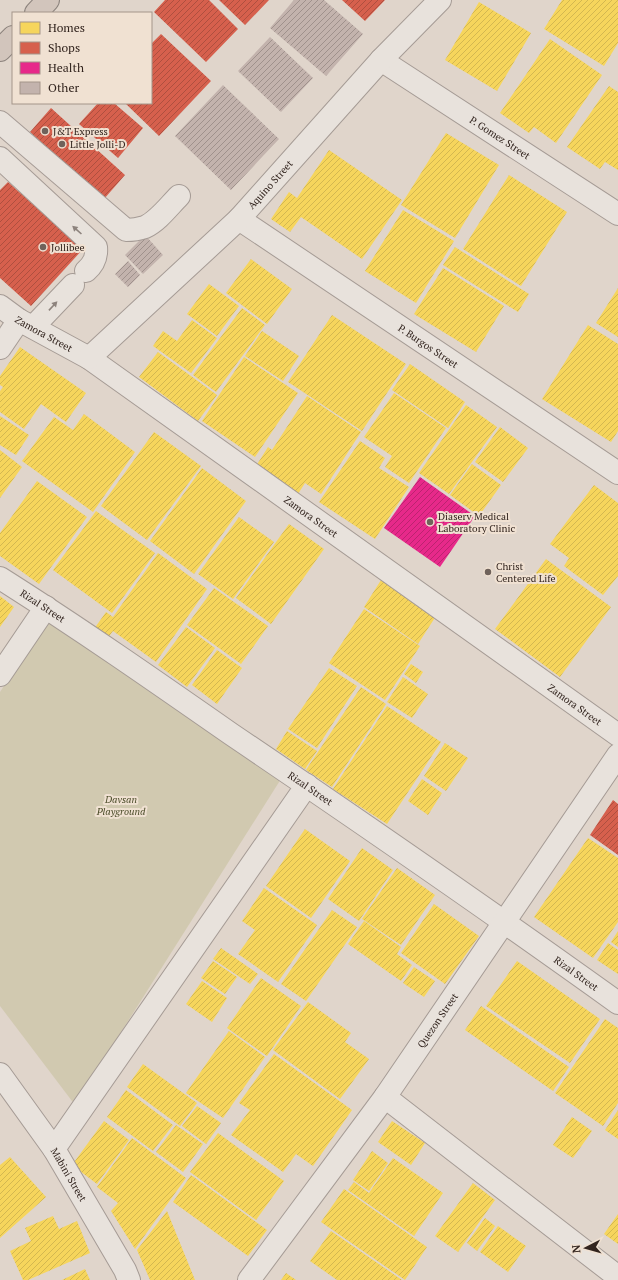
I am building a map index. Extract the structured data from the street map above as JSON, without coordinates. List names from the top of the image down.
{
  "streets": {
    "street": [
      "P. Gomez Street",
      "Aquino Street",
      "Zamora Street",
      "P. Burgos Street",
      "Rizal Street",
      "Quezon Street",
      "Mabini Street"
    ]
  },
  "crossings": [
    ["P. Gomez Street", "Aquino Street"],
    ["Aquino Street", "Zamora Street"],
    ["Aquino Street", "P. Burgos Street"],
    ["Rizal Street", "Quezon Street"]
  ],
  "parks": ["Davsan Playground"],
  "places": [
    "J&T Express",
    "Little Jolli-D",
    "Jollibee",
    "Diaserv Medical Laboratory Clinic",
    "Christ Centered Life"
  ],
  "legend": [
    "Homes",
    "Shops",
    "Health",
    "Other"
  ],
  "north": "left"
}
